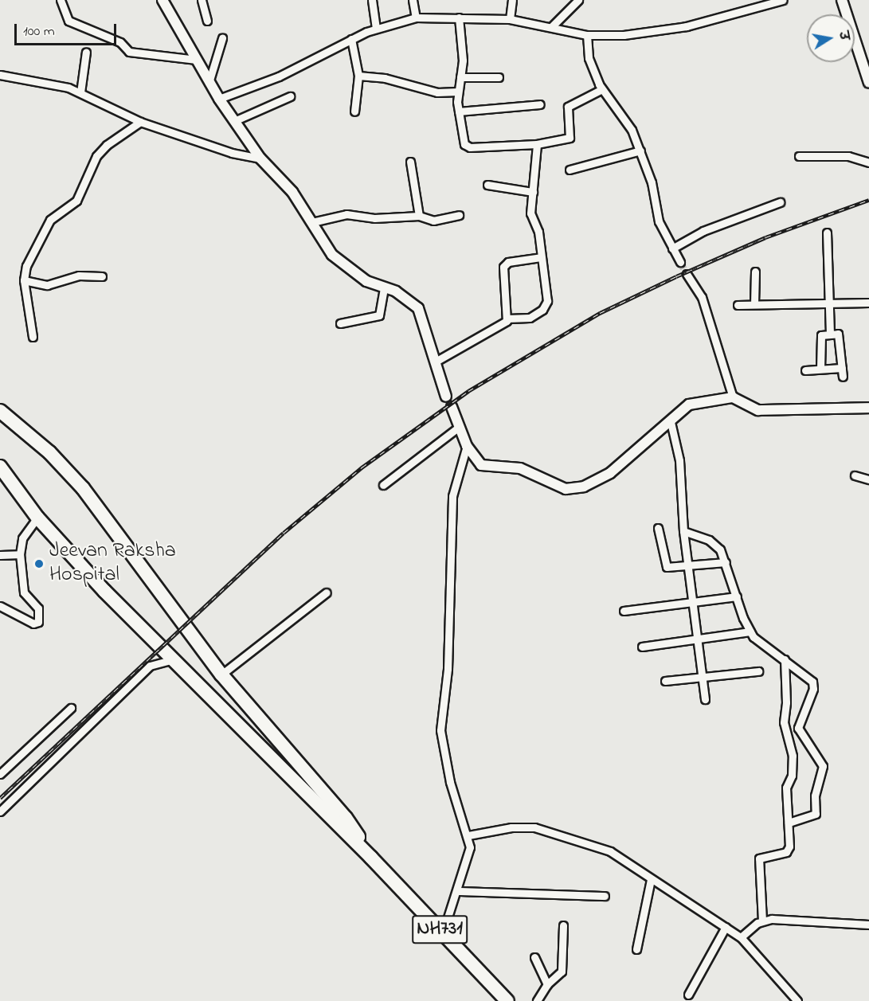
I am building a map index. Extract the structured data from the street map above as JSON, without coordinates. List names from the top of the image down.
{
  "streets": {
    "highway": ["NH731"]
  },
  "places": ["Jeevan Raksha Hospital"],
  "scale_bar": "100 m",
  "north": "right"
}
